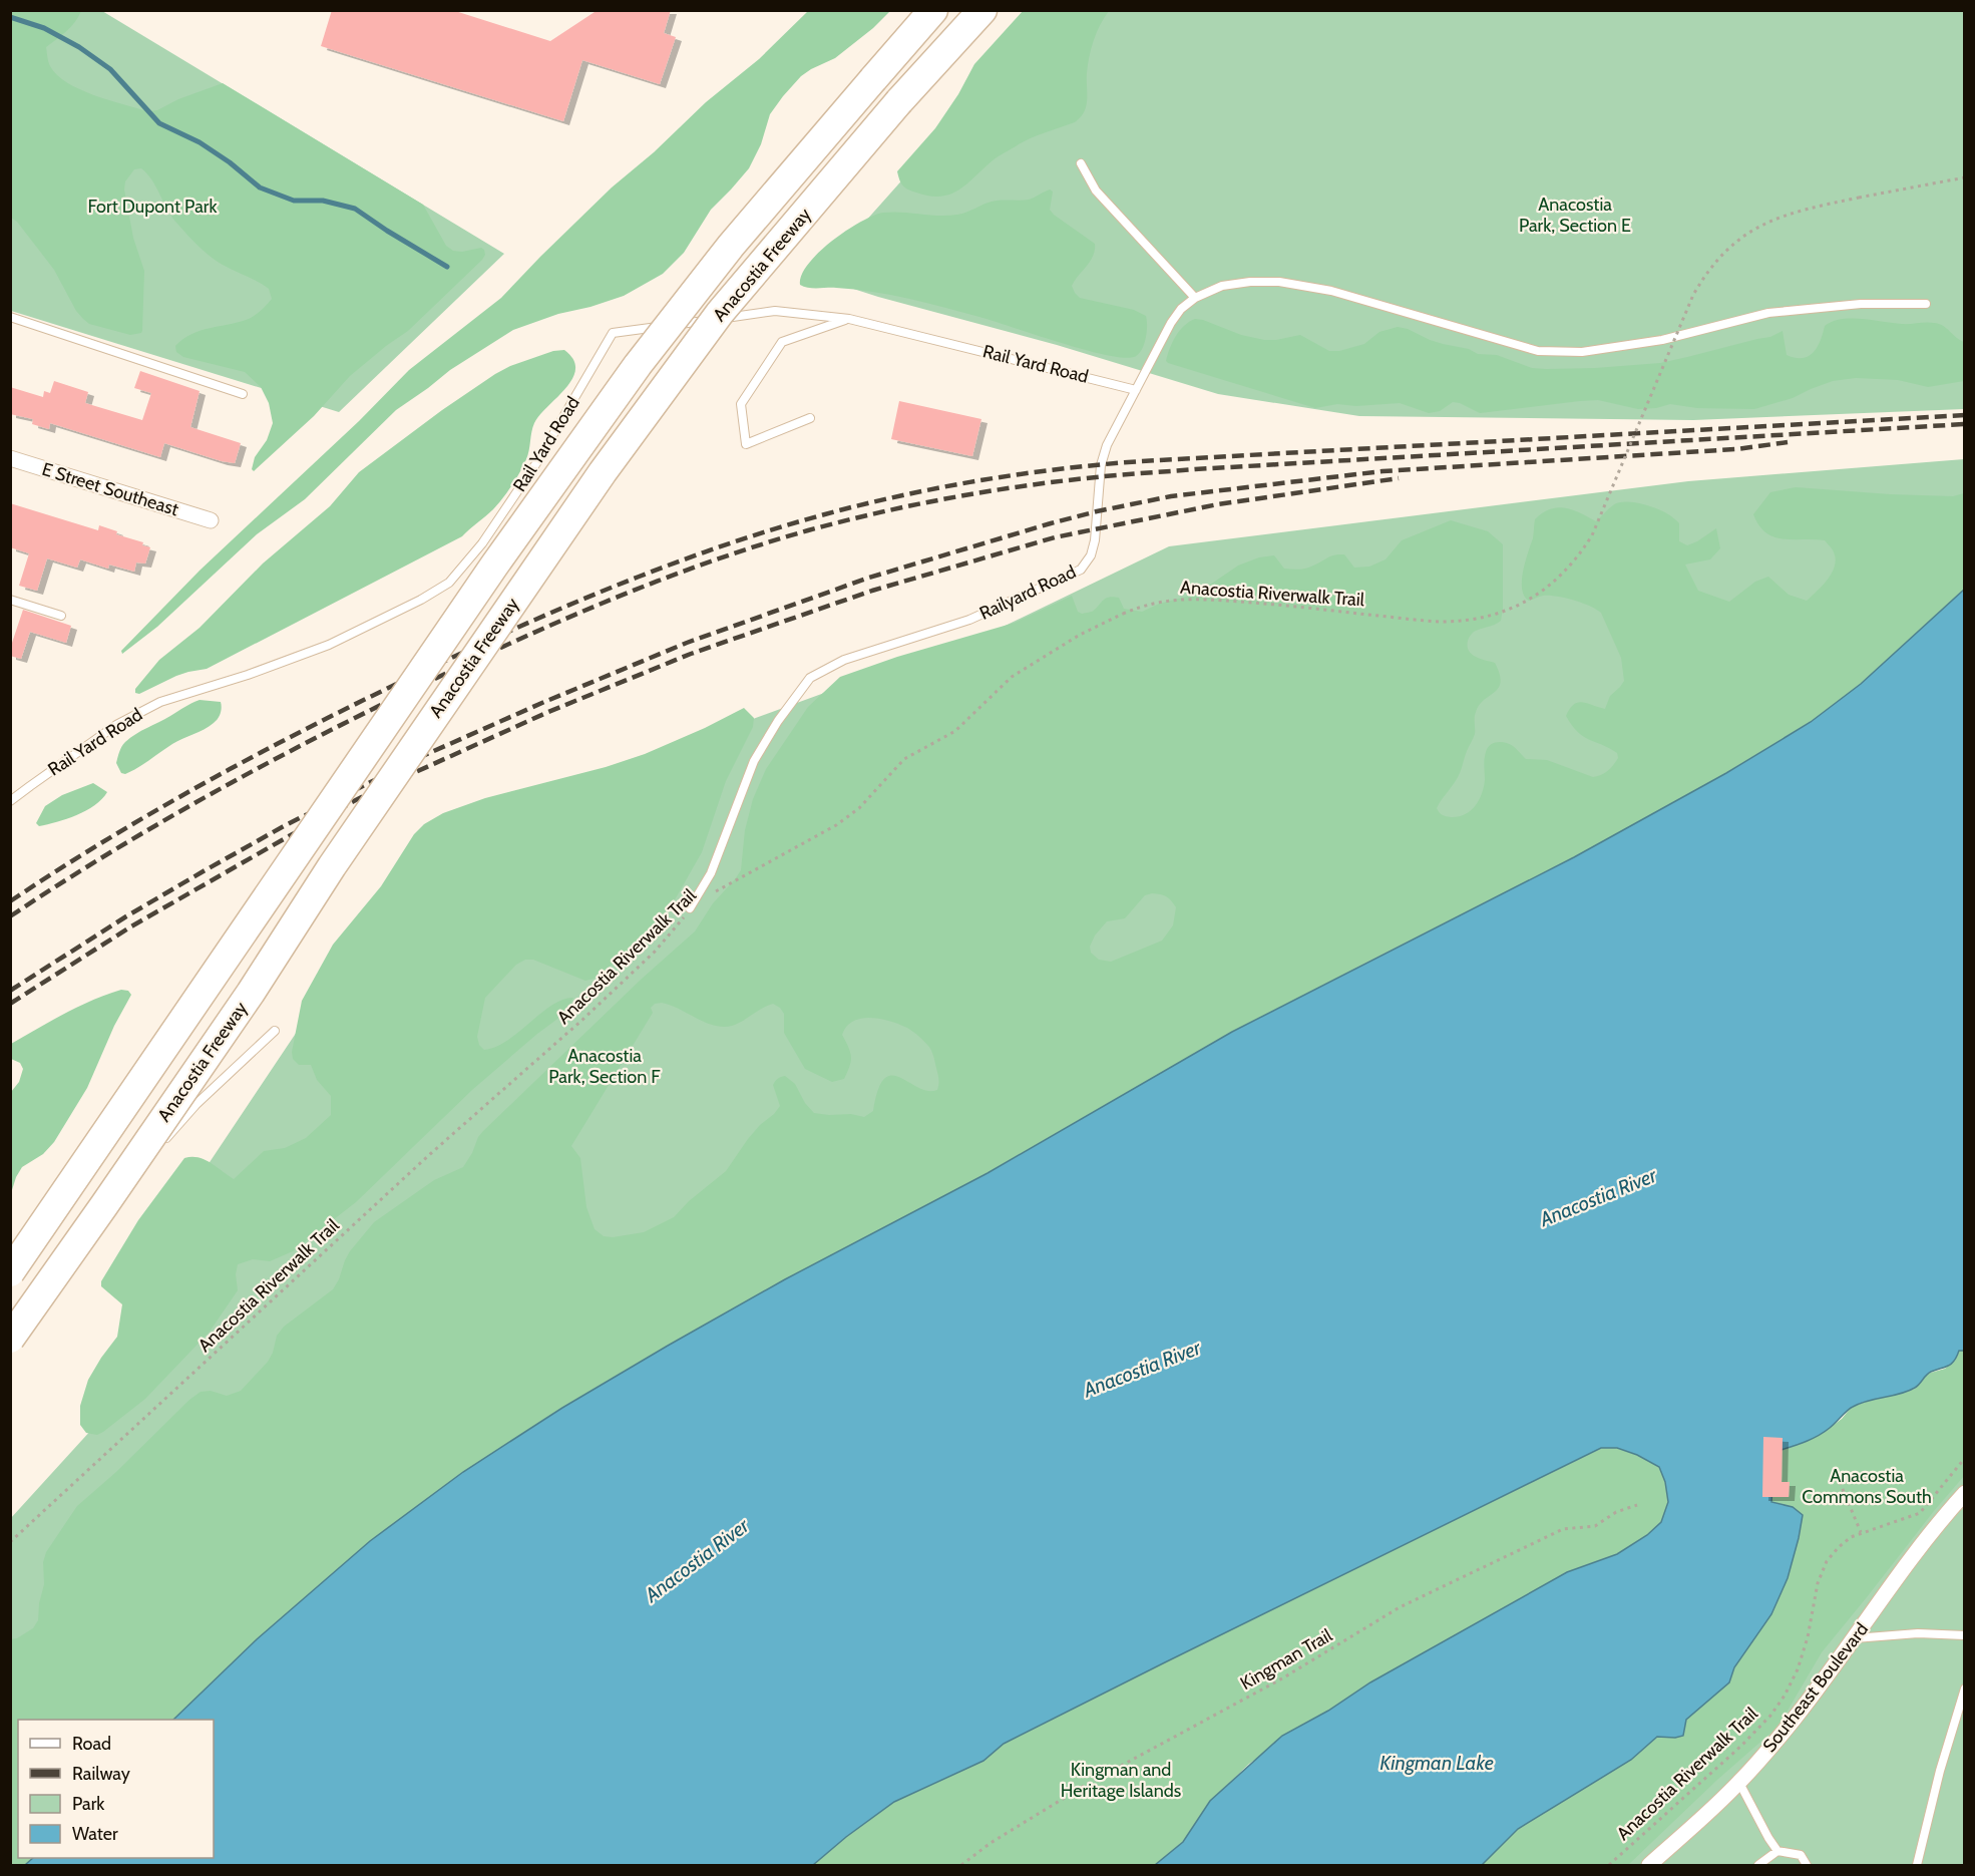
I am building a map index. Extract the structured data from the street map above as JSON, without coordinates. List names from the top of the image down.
{
  "streets": {
    "highway": ["Anacostia Freeway"],
    "street": ["E Street Southeast", "Southeast Boulevard"],
    "lane": ["Rail Yard Road", "Railyard Road"],
    "path": ["Anacostia Riverwalk Trail", "Kingman Trail"]
  },
  "crossings": [
    ["Rail Yard Road", "Railyard Road"],
    ["Railyard Road", "Anacostia Riverwalk Trail"]
  ],
  "water": ["Anacostia River", "Kingman Lake"],
  "parks": [
    "Anacostia Park, Section E",
    "Fort Dupont Park",
    "Anacostia Park, Section F",
    "Anacostia Commons South",
    "Kingman and Heritage Islands"
  ],
  "legend": [
    "Road",
    "Railway",
    "Park",
    "Water"
  ]
}
